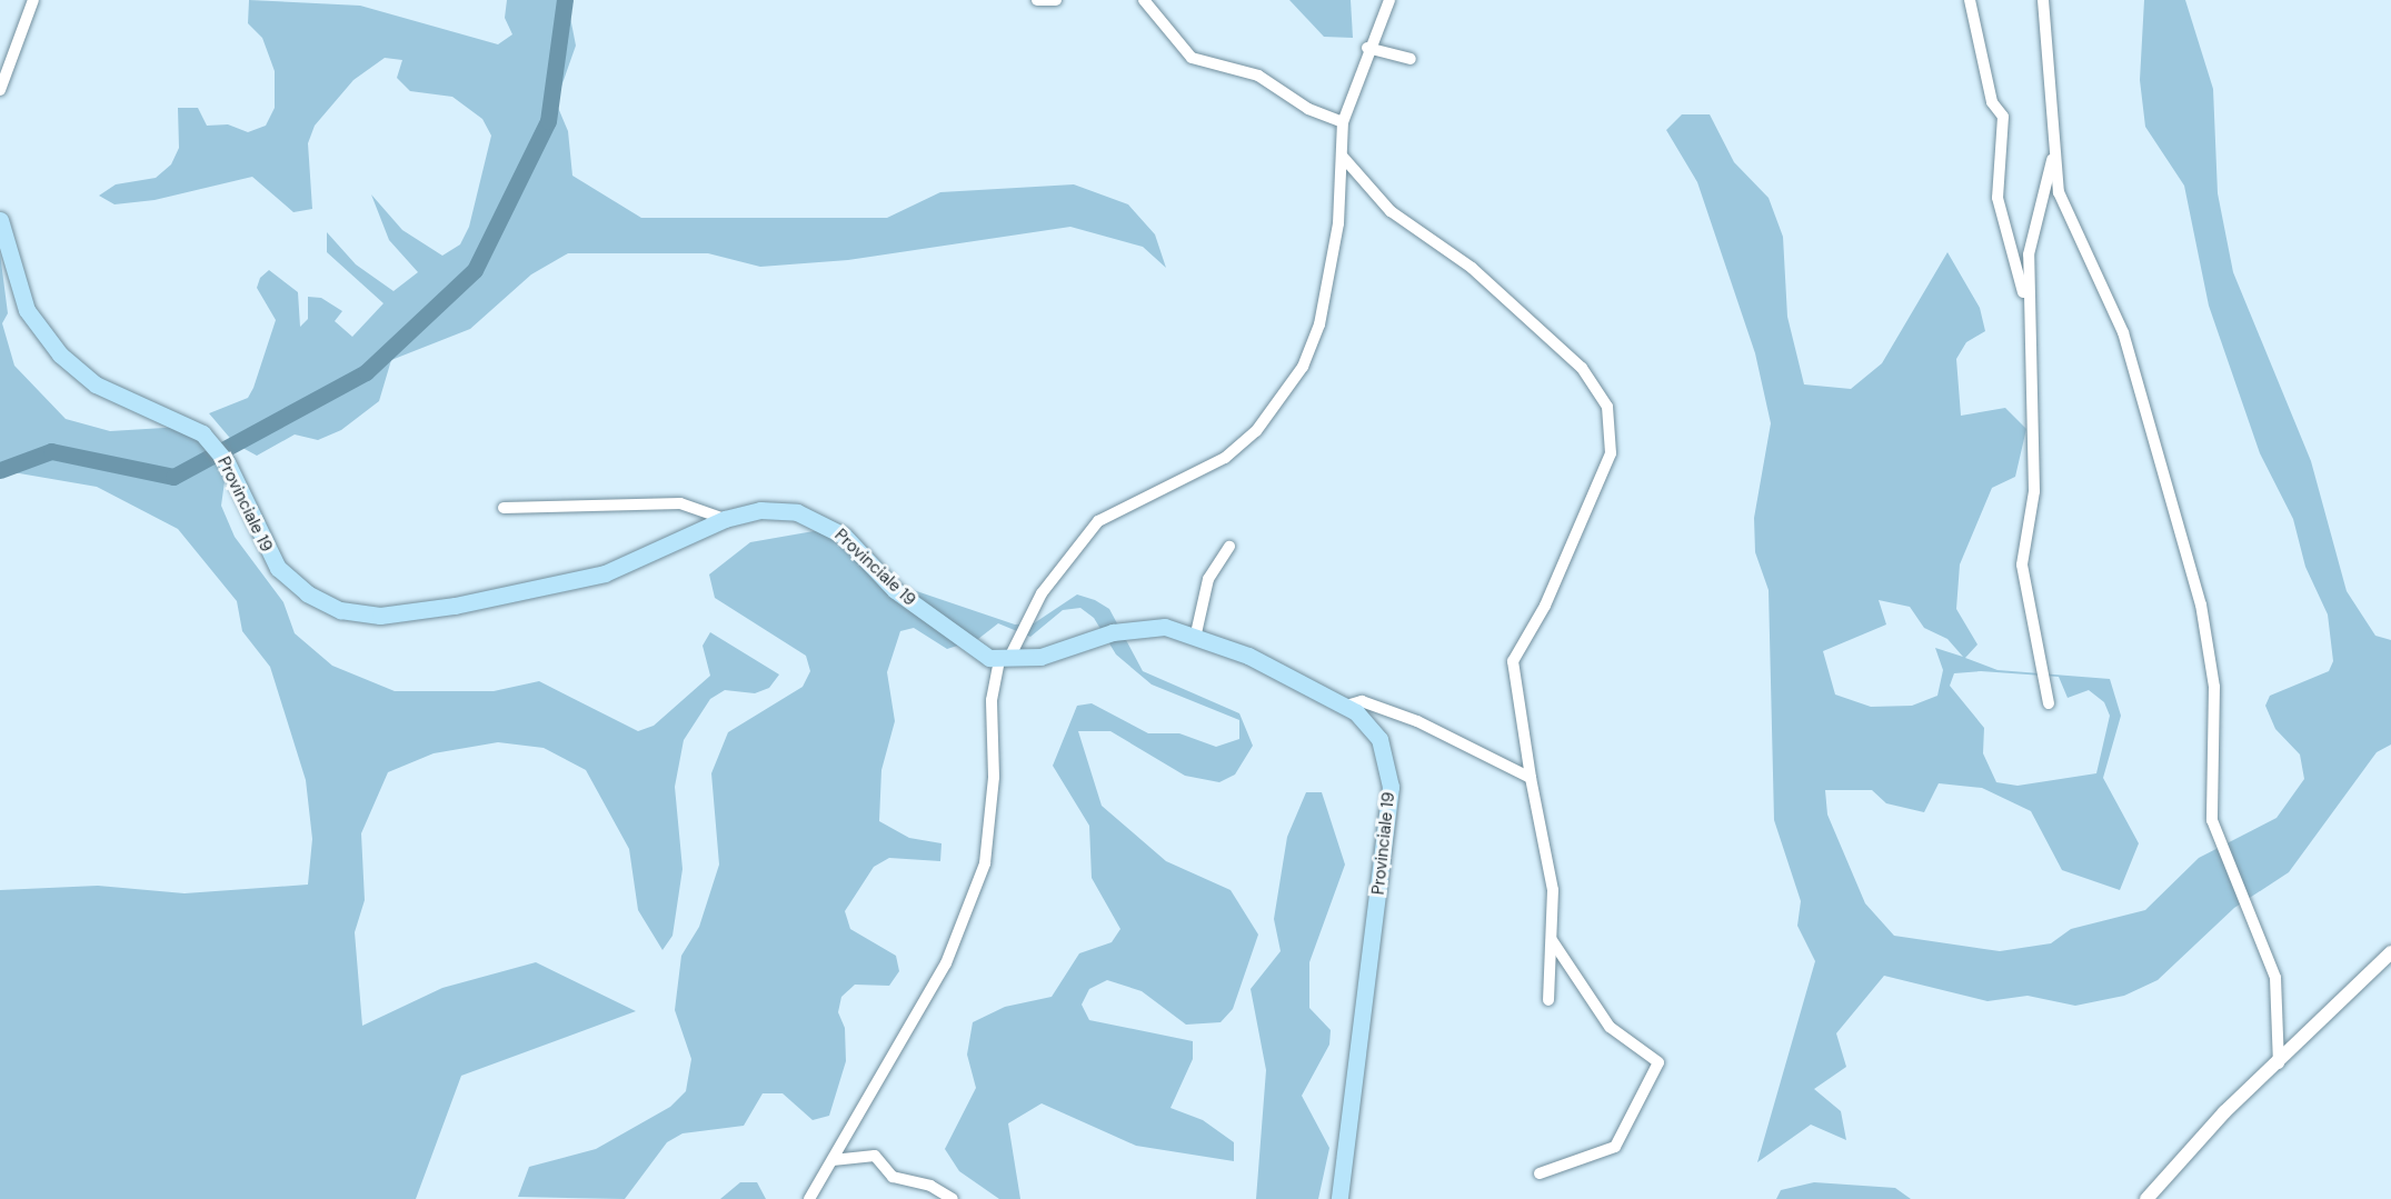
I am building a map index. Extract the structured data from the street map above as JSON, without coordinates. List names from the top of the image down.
{
  "streets": {
    "main road": ["Provinciale 19"]
  }
}
